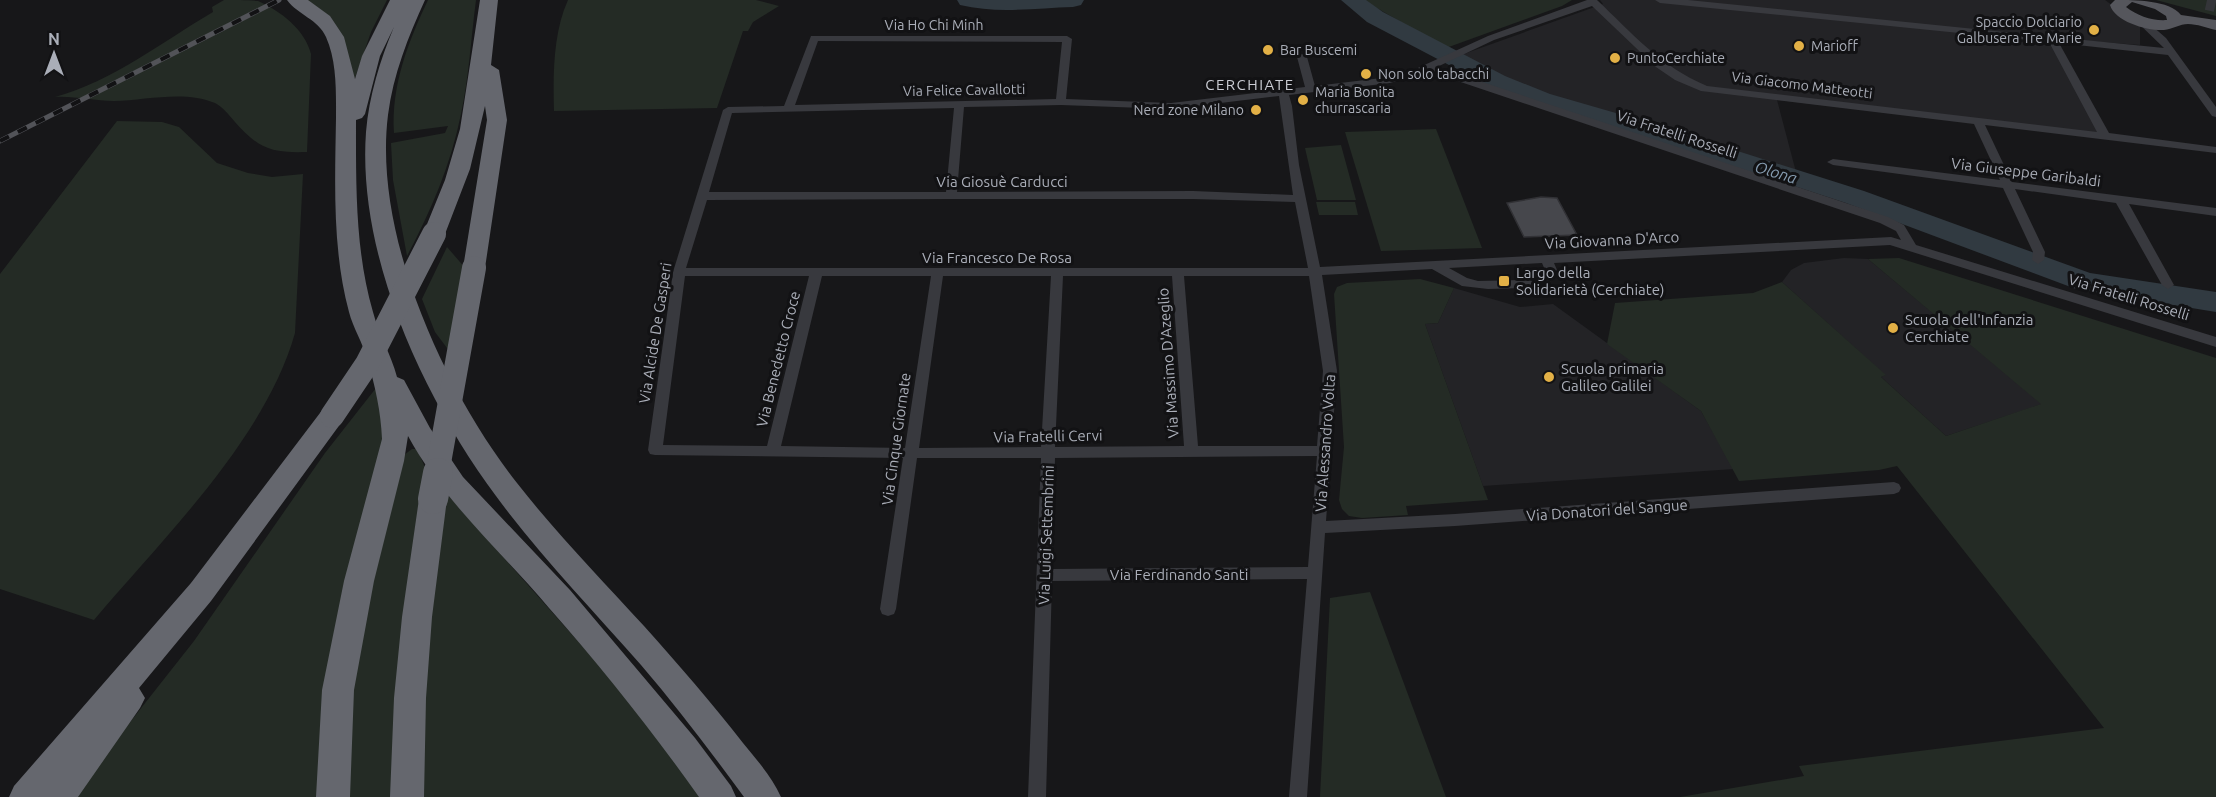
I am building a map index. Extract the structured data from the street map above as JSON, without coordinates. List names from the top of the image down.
{
  "streets": {
    "street": [
      "Via Ho Chi Minh",
      "Via Giacomo Matteotti",
      "Via Felice Cavallotti",
      "Via Fratelli Rosselli",
      "Via Giuseppe Garibaldi",
      "Via Giosuè Carducci",
      "Via Giovanna D'Arco",
      "Via Francesco De Rosa",
      "Via Alcide De Gasperi",
      "Via Benedetto Croce",
      "Via Massimo D'Azeglio",
      "Via Fratelli Cervi",
      "Via Cinque Giornate",
      "Via Alessandro Volta",
      "Via Donatori del Sangue",
      "Via Luigi Settembrini",
      "Via Ferdinando Santi"
    ]
  },
  "crossings": [
    ["Via Ho Chi Minh", "Via Felice Cavallotti"],
    ["Via Giacomo Matteotti", "Via Felice Cavallotti"],
    ["Via Felice Cavallotti", "Via Fratelli Rosselli"],
    ["Via Felice Cavallotti", "Via Alcide De Gasperi"],
    ["Via Felice Cavallotti", "Via Alessandro Volta"],
    ["Via Fratelli Rosselli", "Via Giovanna D'Arco"],
    ["Via Giosuè Carducci", "Via Alcide De Gasperi"],
    ["Via Giosuè Carducci", "Via Alessandro Volta"],
    ["Via Giovanna D'Arco", "Via Francesco De Rosa"],
    ["Via Giovanna D'Arco", "Via Alessandro Volta"],
    ["Via Francesco De Rosa", "Via Alcide De Gasperi"],
    ["Via Francesco De Rosa", "Via Benedetto Croce"],
    ["Via Francesco De Rosa", "Via Massimo D'Azeglio"],
    ["Via Francesco De Rosa", "Via Cinque Giornate"],
    ["Via Francesco De Rosa", "Via Alessandro Volta"],
    ["Via Francesco De Rosa", "Via Luigi Settembrini"],
    ["Via Alcide De Gasperi", "Via Benedetto Croce"],
    ["Via Alcide De Gasperi", "Via Fratelli Cervi"],
    ["Via Benedetto Croce", "Via Fratelli Cervi"],
    ["Via Massimo D'Azeglio", "Via Fratelli Cervi"],
    ["Via Fratelli Cervi", "Via Cinque Giornate"],
    ["Via Fratelli Cervi", "Via Alessandro Volta"],
    ["Via Fratelli Cervi", "Via Luigi Settembrini"],
    ["Via Alessandro Volta", "Via Donatori del Sangue"],
    ["Via Alessandro Volta", "Via Ferdinando Santi"],
    ["Via Luigi Settembrini", "Via Ferdinando Santi"]
  ],
  "districts": ["CERCHIATE"],
  "water": ["Olona"],
  "places": {
    "other": [
      "Spaccio Dolciario Galbusera Tre Marie",
      "Marioff",
      "Bar Buscemi",
      "PuntoCerchiate",
      "Non solo tabacchi",
      "Maria Bonita churrascaria",
      "Nerd zone Milano",
      "Scuola dell'Infanzia Cerchiate",
      "Scuola primaria Galileo Galilei"
    ],
    "transit": ["Largo della Solidarietà (Cerchiate)"]
  },
  "north": "top"
}
